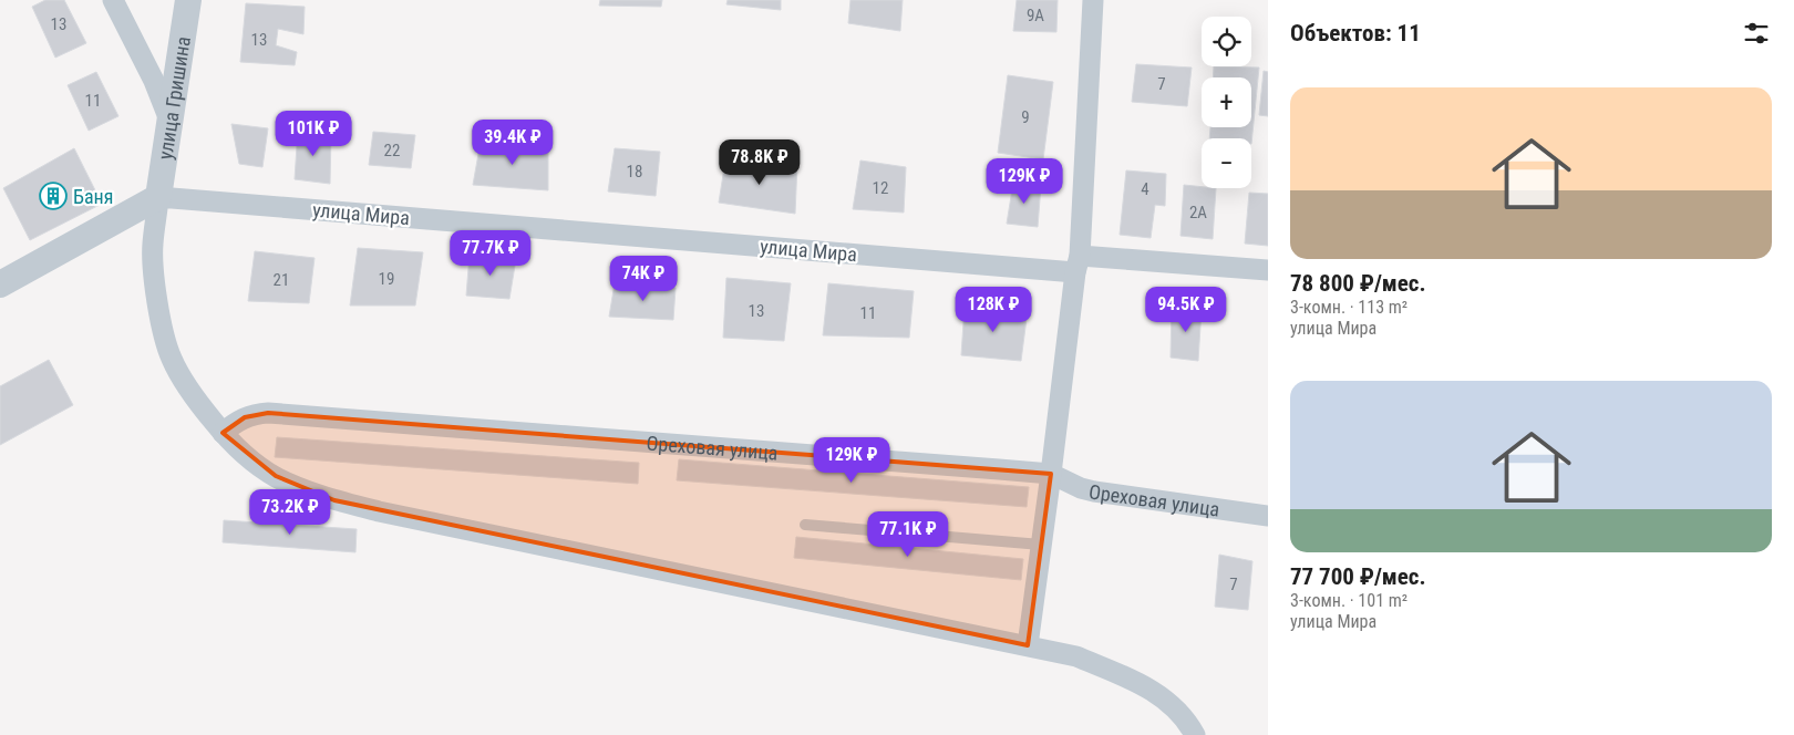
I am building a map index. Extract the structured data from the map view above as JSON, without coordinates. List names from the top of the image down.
{
  "streets": {
    "street": ["улица Гришина", "улица Мира", "Ореховая улица"]
  },
  "crossings": [
    ["улица Гришина", "улица Мира"]
  ],
  "places": {
    "building": ["Баня"]
  },
  "house_numbers": [
    "9А",
    "13",
    "13",
    "7",
    "11",
    "9",
    "22",
    "18",
    "12",
    "4",
    "2А",
    "19",
    "21",
    "13",
    "11",
    "7"
  ],
  "page": {
    "heading": "Объектов: 11",
    "map_buttons": ["+", "−"],
    "list": [
      {
        "name": "78 800 ₽/мес.",
        "note": "3-комн. · 113 m² · улица Мира"
      },
      {
        "name": "77 700 ₽/мес.",
        "note": "3-комн. · 101 m² · улица Мира"
      }
    ],
    "price": [
      "101K ₽",
      "39.4K ₽",
      "78.8K ₽",
      "129K ₽",
      "77.7K ₽",
      "74K ₽",
      "128K ₽",
      "94.5K ₽",
      "129K ₽",
      "73.2K ₽",
      "77.1K ₽"
    ]
  }
}
